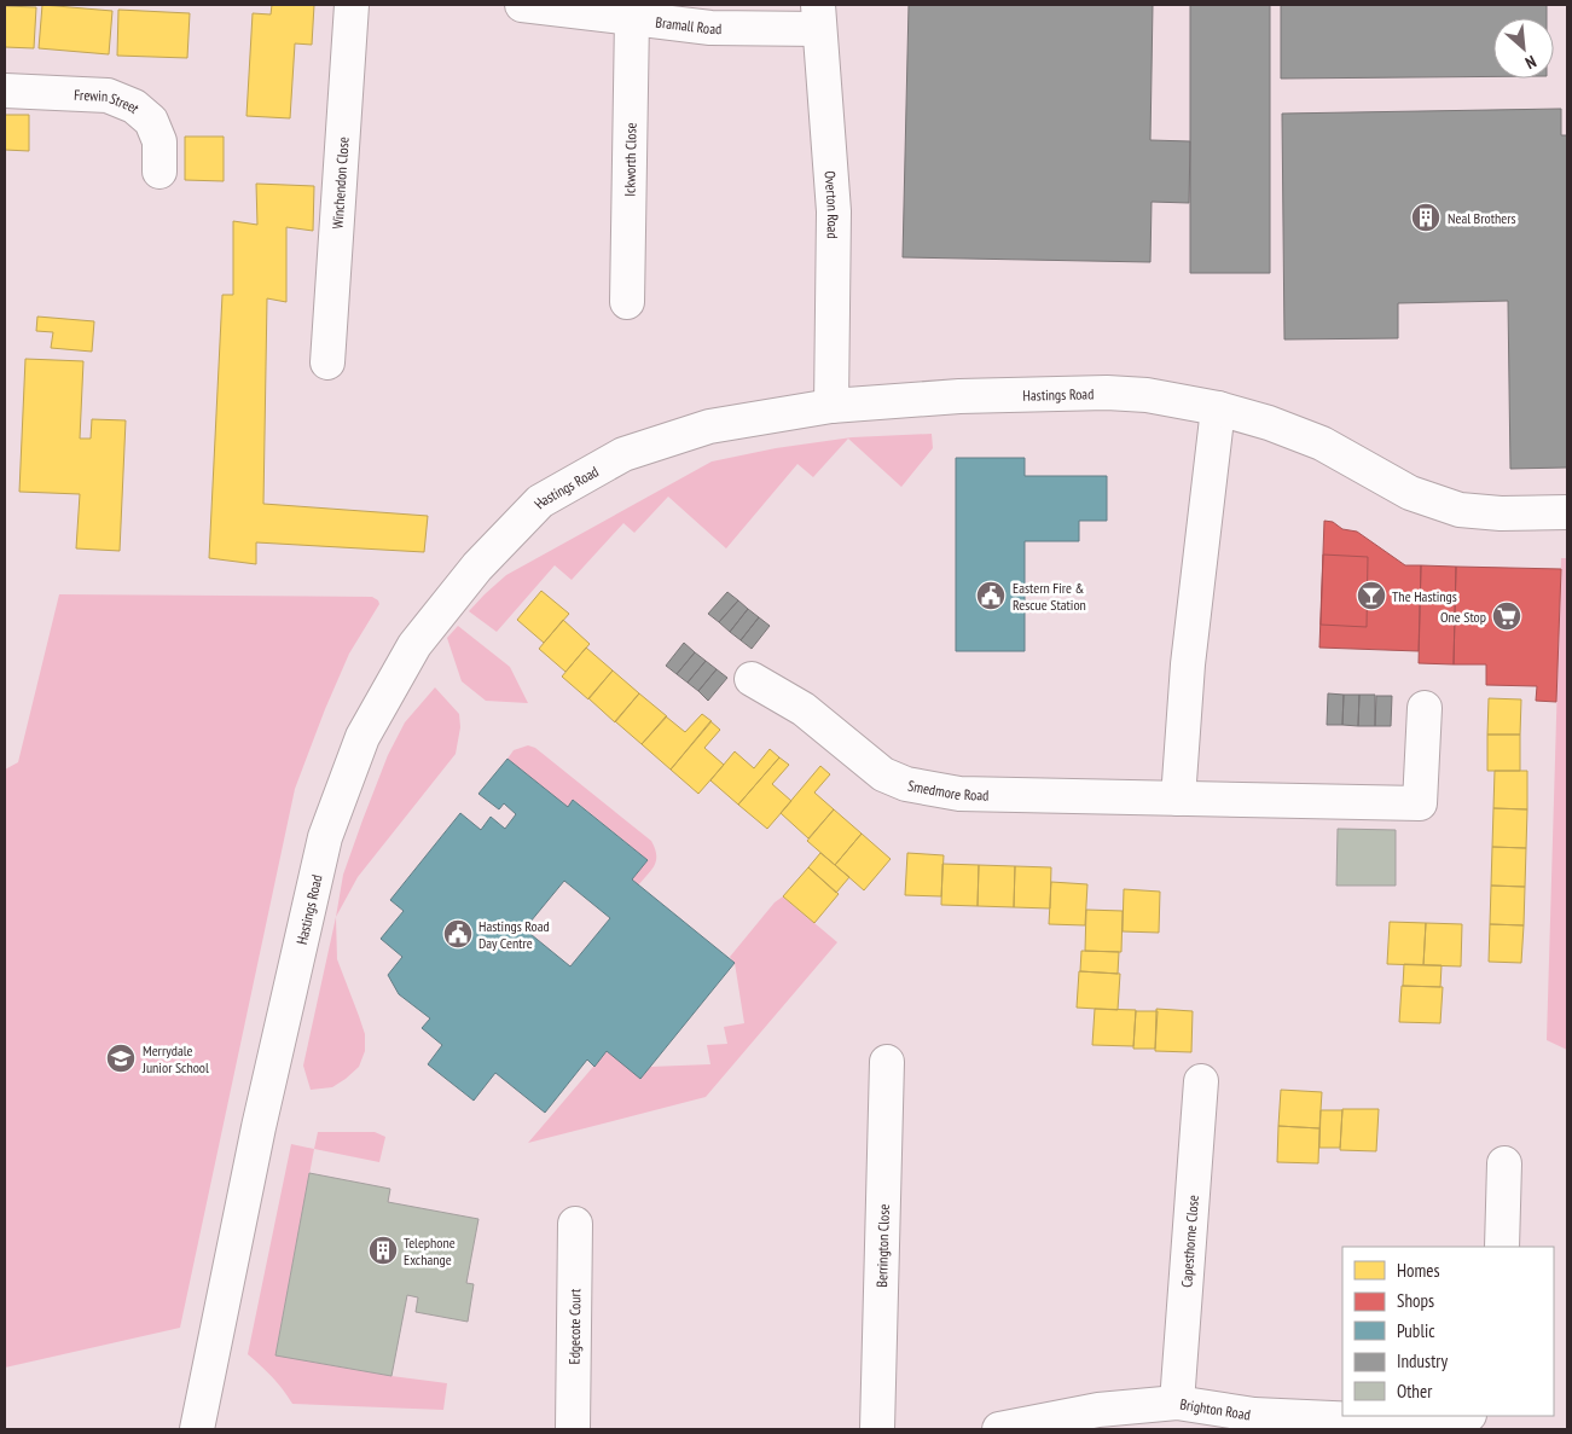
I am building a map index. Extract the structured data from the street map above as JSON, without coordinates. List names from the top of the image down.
{
  "streets": {
    "street": [
      "Bramall Road",
      "Frewin Street",
      "Ickworth Close",
      "Winchendon Close",
      "Overton Road",
      "Hastings Road",
      "Smedmore Road",
      "Capesthorne Close",
      "Berrington Close",
      "Edgecote Court",
      "Brighton Road"
    ]
  },
  "crossings": [
    ["Bramall Road", "Ickworth Close"],
    ["Bramall Road", "Overton Road"],
    ["Overton Road", "Hastings Road"],
    ["Capesthorne Close", "Brighton Road"]
  ],
  "places": {
    "building": ["Neal Brothers", "Telephone Exchange"],
    "public building": ["Eastern Fire & Rescue Station", "Hastings Road Day Centre"],
    "bar": ["The Hastings"],
    "supermarket": ["One Stop"],
    "school or university": ["Merrydale Junior School"]
  },
  "legend": [
    "Homes",
    "Shops",
    "Public",
    "Industry",
    "Other"
  ],
  "north": "bottom right"
}
